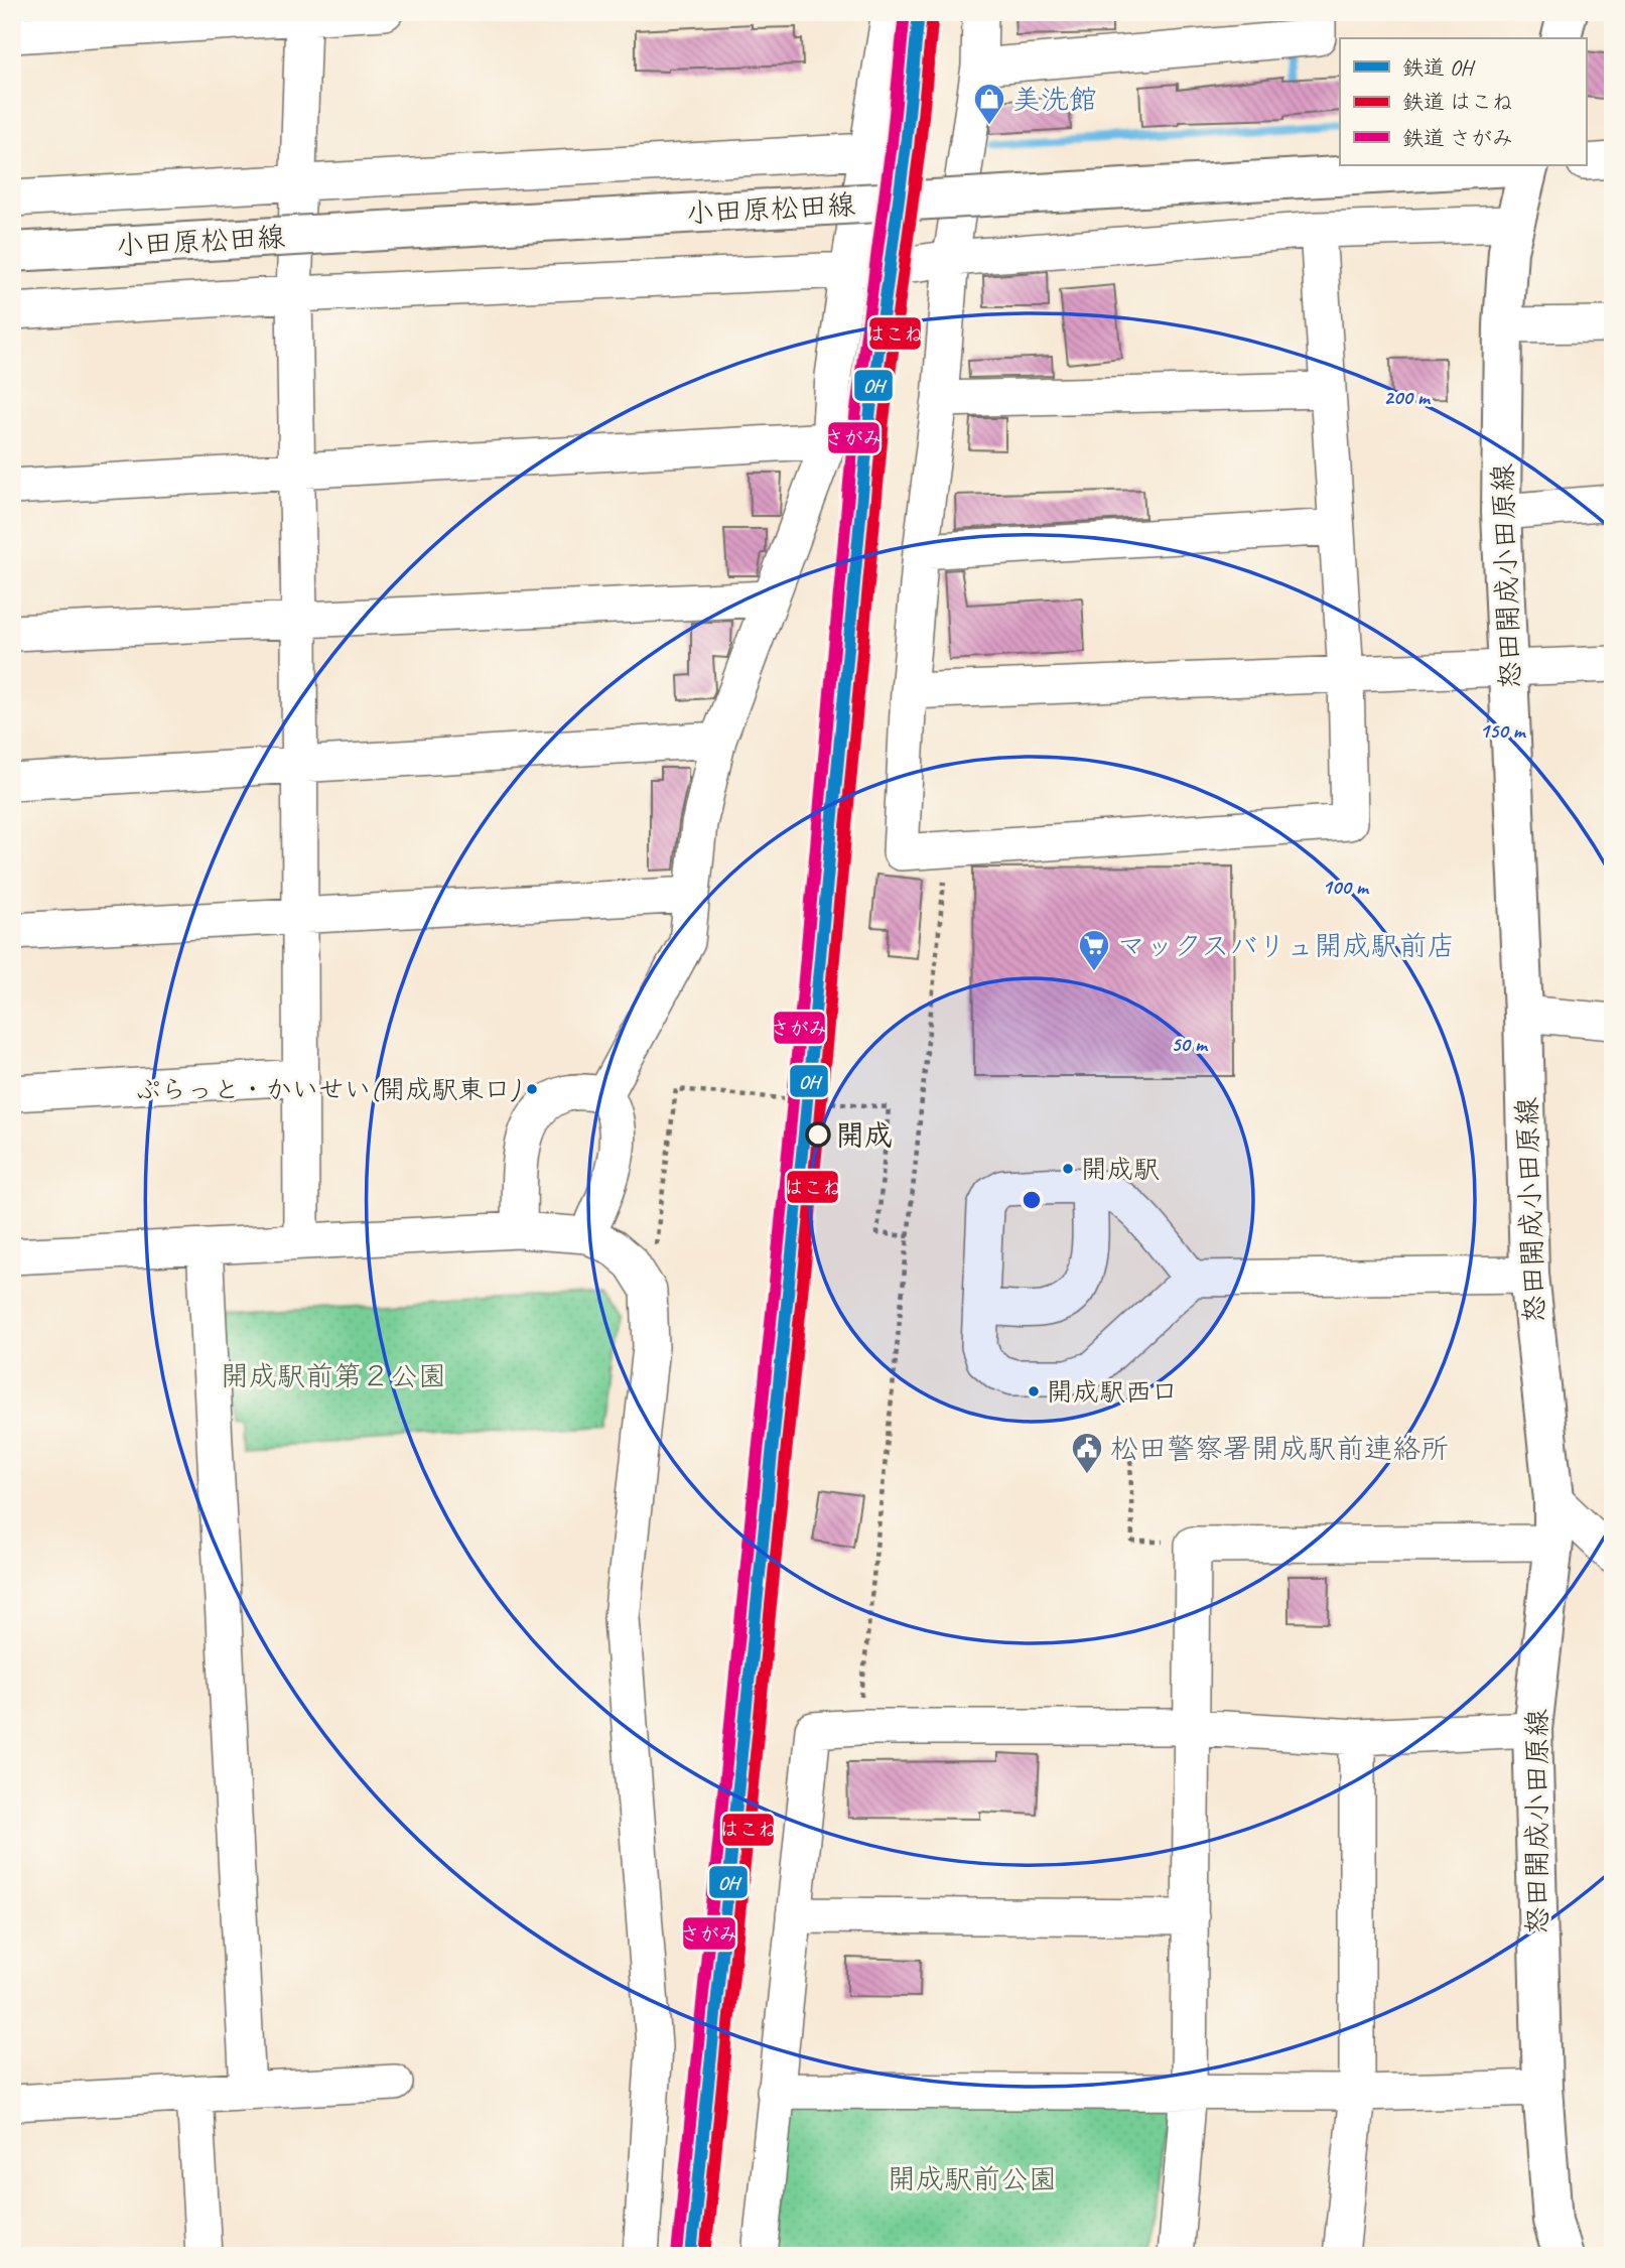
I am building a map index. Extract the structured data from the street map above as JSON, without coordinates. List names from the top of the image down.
{
  "streets": {
    "main road": ["小田原松田線", "怒田開成小田原線"]
  },
  "parks": ["開成駅前第２公園", "開成駅前公園"],
  "places": {
    "shop": ["美洗館"],
    "supermarket": ["マックスバリュ開成駅前店"],
    "other": [
      "ぷらっと・かいせい(開成駅東口)",
      "開成",
      "開成駅",
      "開成駅西口"
    ],
    "public building": ["松田警察署開成駅前連絡所"]
  },
  "lines": ["rail line OH", "rail line さがみ", "rail line はこね"],
  "legend": ["鉄道 OH", "鉄道 はこね", "鉄道 さがみ"],
  "rings": [
    "200 m",
    "150 m",
    "100 m",
    "50 m"
  ]
}
